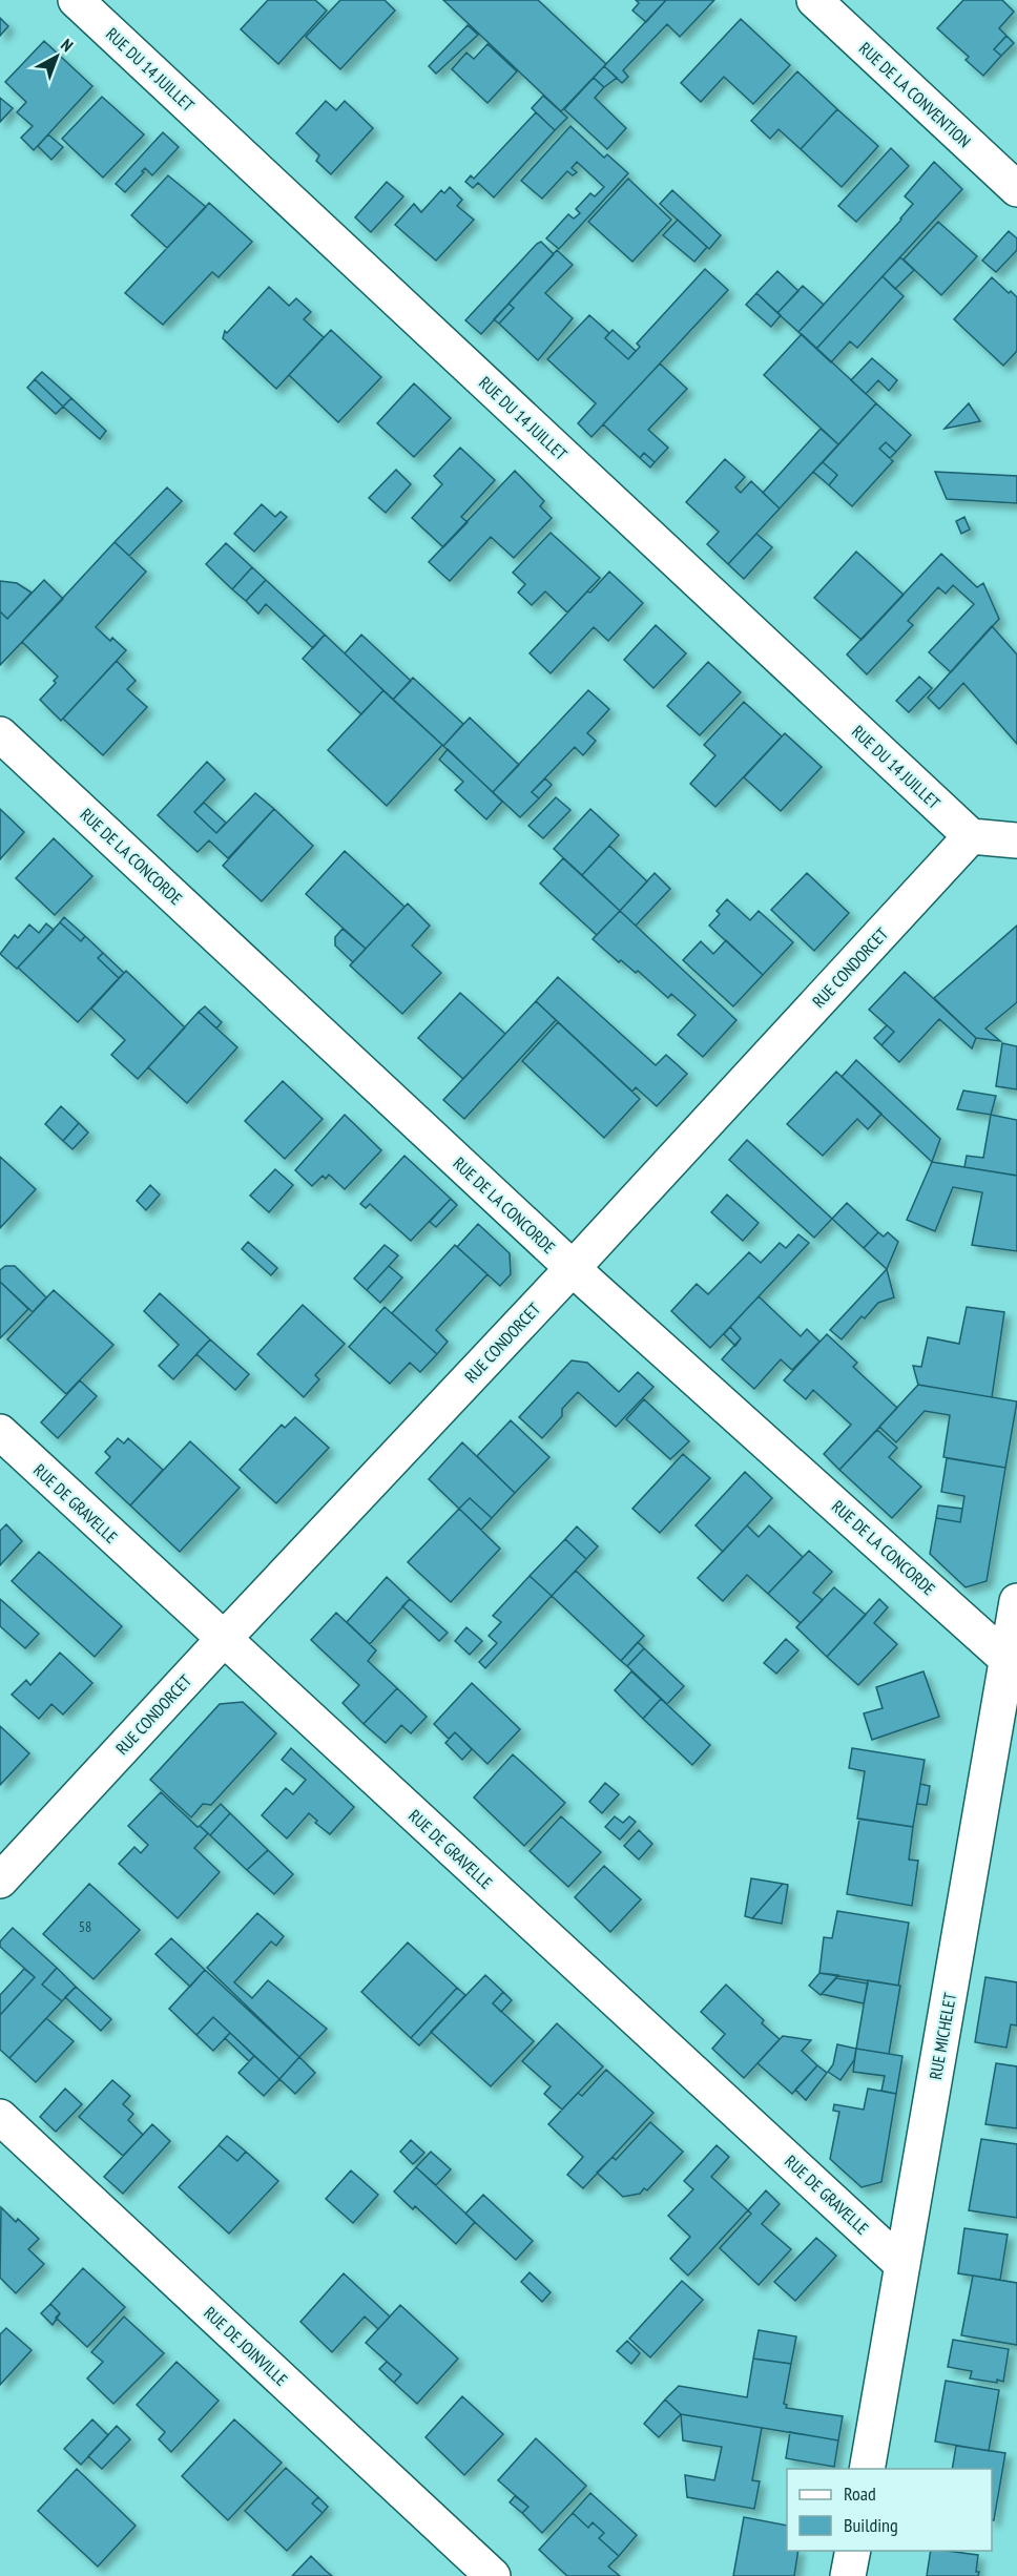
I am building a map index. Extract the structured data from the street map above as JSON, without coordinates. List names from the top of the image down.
{
  "streets": {
    "street": [
      "RUE DU 14 JUILLET",
      "RUE DE LA CONVENTION",
      "RUE DE LA CONCORDE",
      "RUE CONDORCET",
      "RUE DE GRAVELLE",
      "RUE MICHELET",
      "RUE DE JOINVILLE"
    ]
  },
  "crossings": [
    ["RUE DU 14 JUILLET", "RUE CONDORCET"],
    ["RUE DE LA CONCORDE", "RUE CONDORCET"],
    ["RUE DE LA CONCORDE", "RUE MICHELET"],
    ["RUE CONDORCET", "RUE DE GRAVELLE"],
    ["RUE DE GRAVELLE", "RUE MICHELET"]
  ],
  "house_numbers": ["58"],
  "legend": ["Road", "Building"],
  "north": "top right"
}
